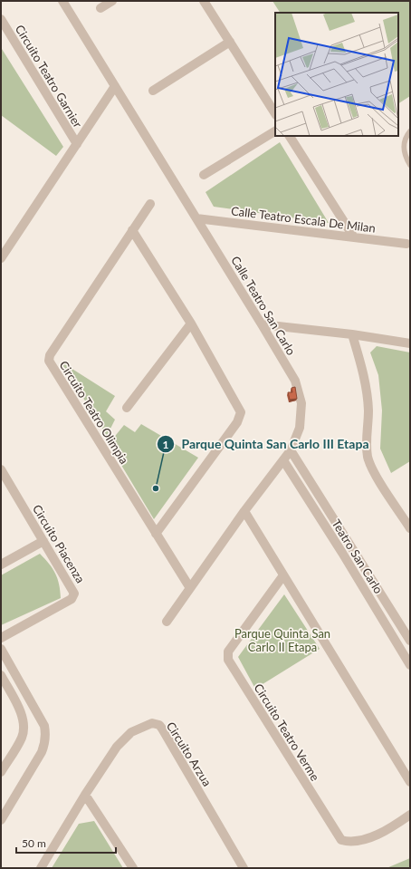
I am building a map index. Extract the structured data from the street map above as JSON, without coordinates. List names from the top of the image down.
{
  "streets": {
    "street": [
      "Circuito Teatro Garnier",
      "Calle Teatro Escala De Milan",
      "Calle Teatro San Carlo",
      "Circuito Teatro Olimpia",
      "Circuito Piacenza",
      "Teatro San Carlo",
      "Circuito Teatro Verme",
      "Circuito Arzua"
    ]
  },
  "crossings": [
    ["Circuito Teatro Garnier", "Calle Teatro San Carlo"],
    ["Calle Teatro Escala De Milan", "Calle Teatro San Carlo"],
    ["Calle Teatro San Carlo", "Circuito Teatro Olimpia"],
    ["Calle Teatro San Carlo", "Teatro San Carlo"]
  ],
  "parks": ["Parque Quinta San Carlo II Etapa"],
  "places": ["Parque Quinta San Carlo III Etapa"],
  "scale_bar": "50 m"
}
